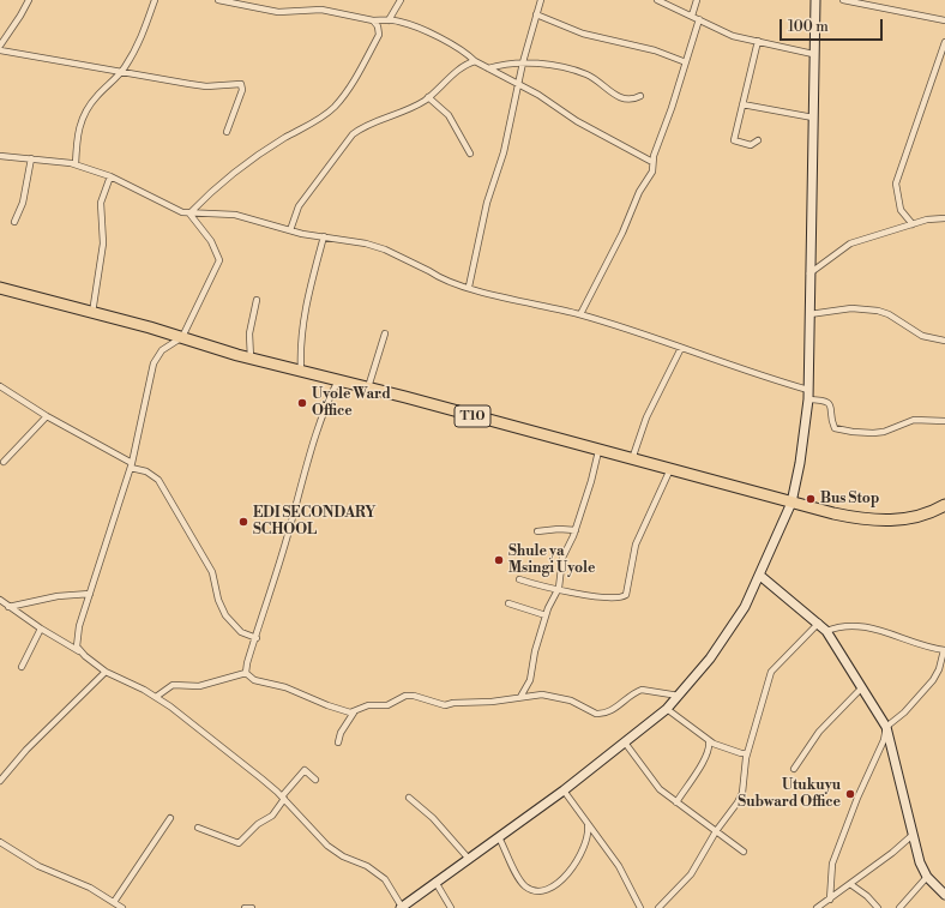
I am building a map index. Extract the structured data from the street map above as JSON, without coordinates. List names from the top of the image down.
{
  "streets": {
    "highway": ["T10"]
  },
  "places": [
    "Uyole Ward Office",
    "Bus Stop",
    "EDI SECONDARY SCHOOL",
    "Shule ya Msingi Uyole",
    "Utukuyu Subward Office"
  ],
  "scale_bar": "100 m"
}
